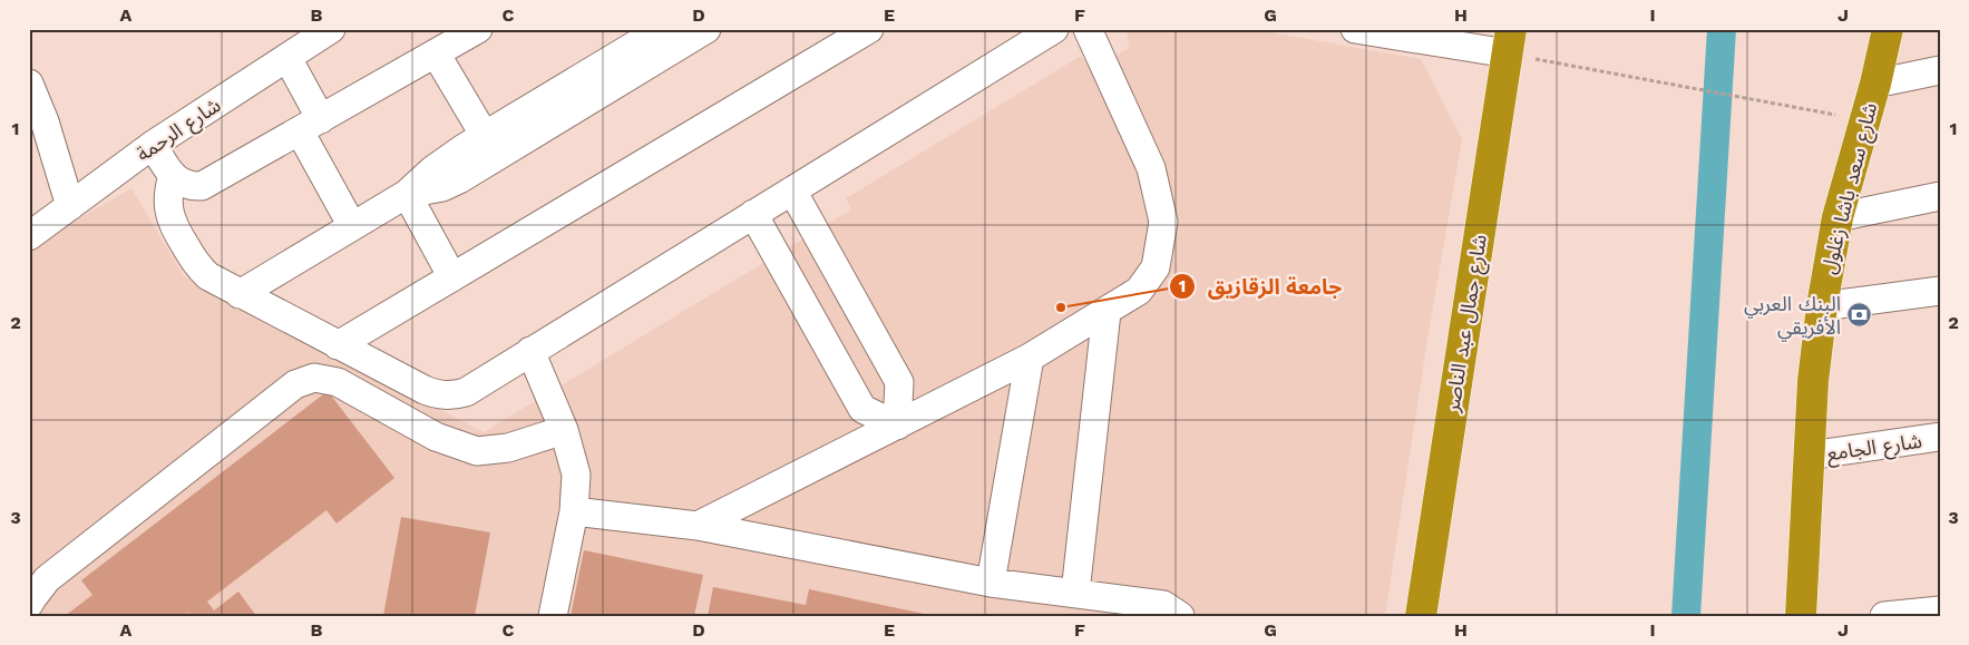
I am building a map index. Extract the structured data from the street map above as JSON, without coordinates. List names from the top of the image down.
{
  "streets": {
    "highway": ["شارع سعد باشا زغلول", "شارع جمال عبد الناصر"],
    "street": ["شارع الرحمة", "شارع الجامع"]
  },
  "crossings": [
    ["شارع سعد باشا زغلول", "شارع الجامع"]
  ],
  "places": {
    "other": ["جامعة الزقازيق"],
    "bank": ["البنك العربي الأفريقي"]
  },
  "grid": {
    "columns": [
      "A",
      "B",
      "C",
      "D",
      "E",
      "F",
      "G",
      "H",
      "I",
      "J"
    ],
    "rows": ["1", "2", "3"]
  }
}
